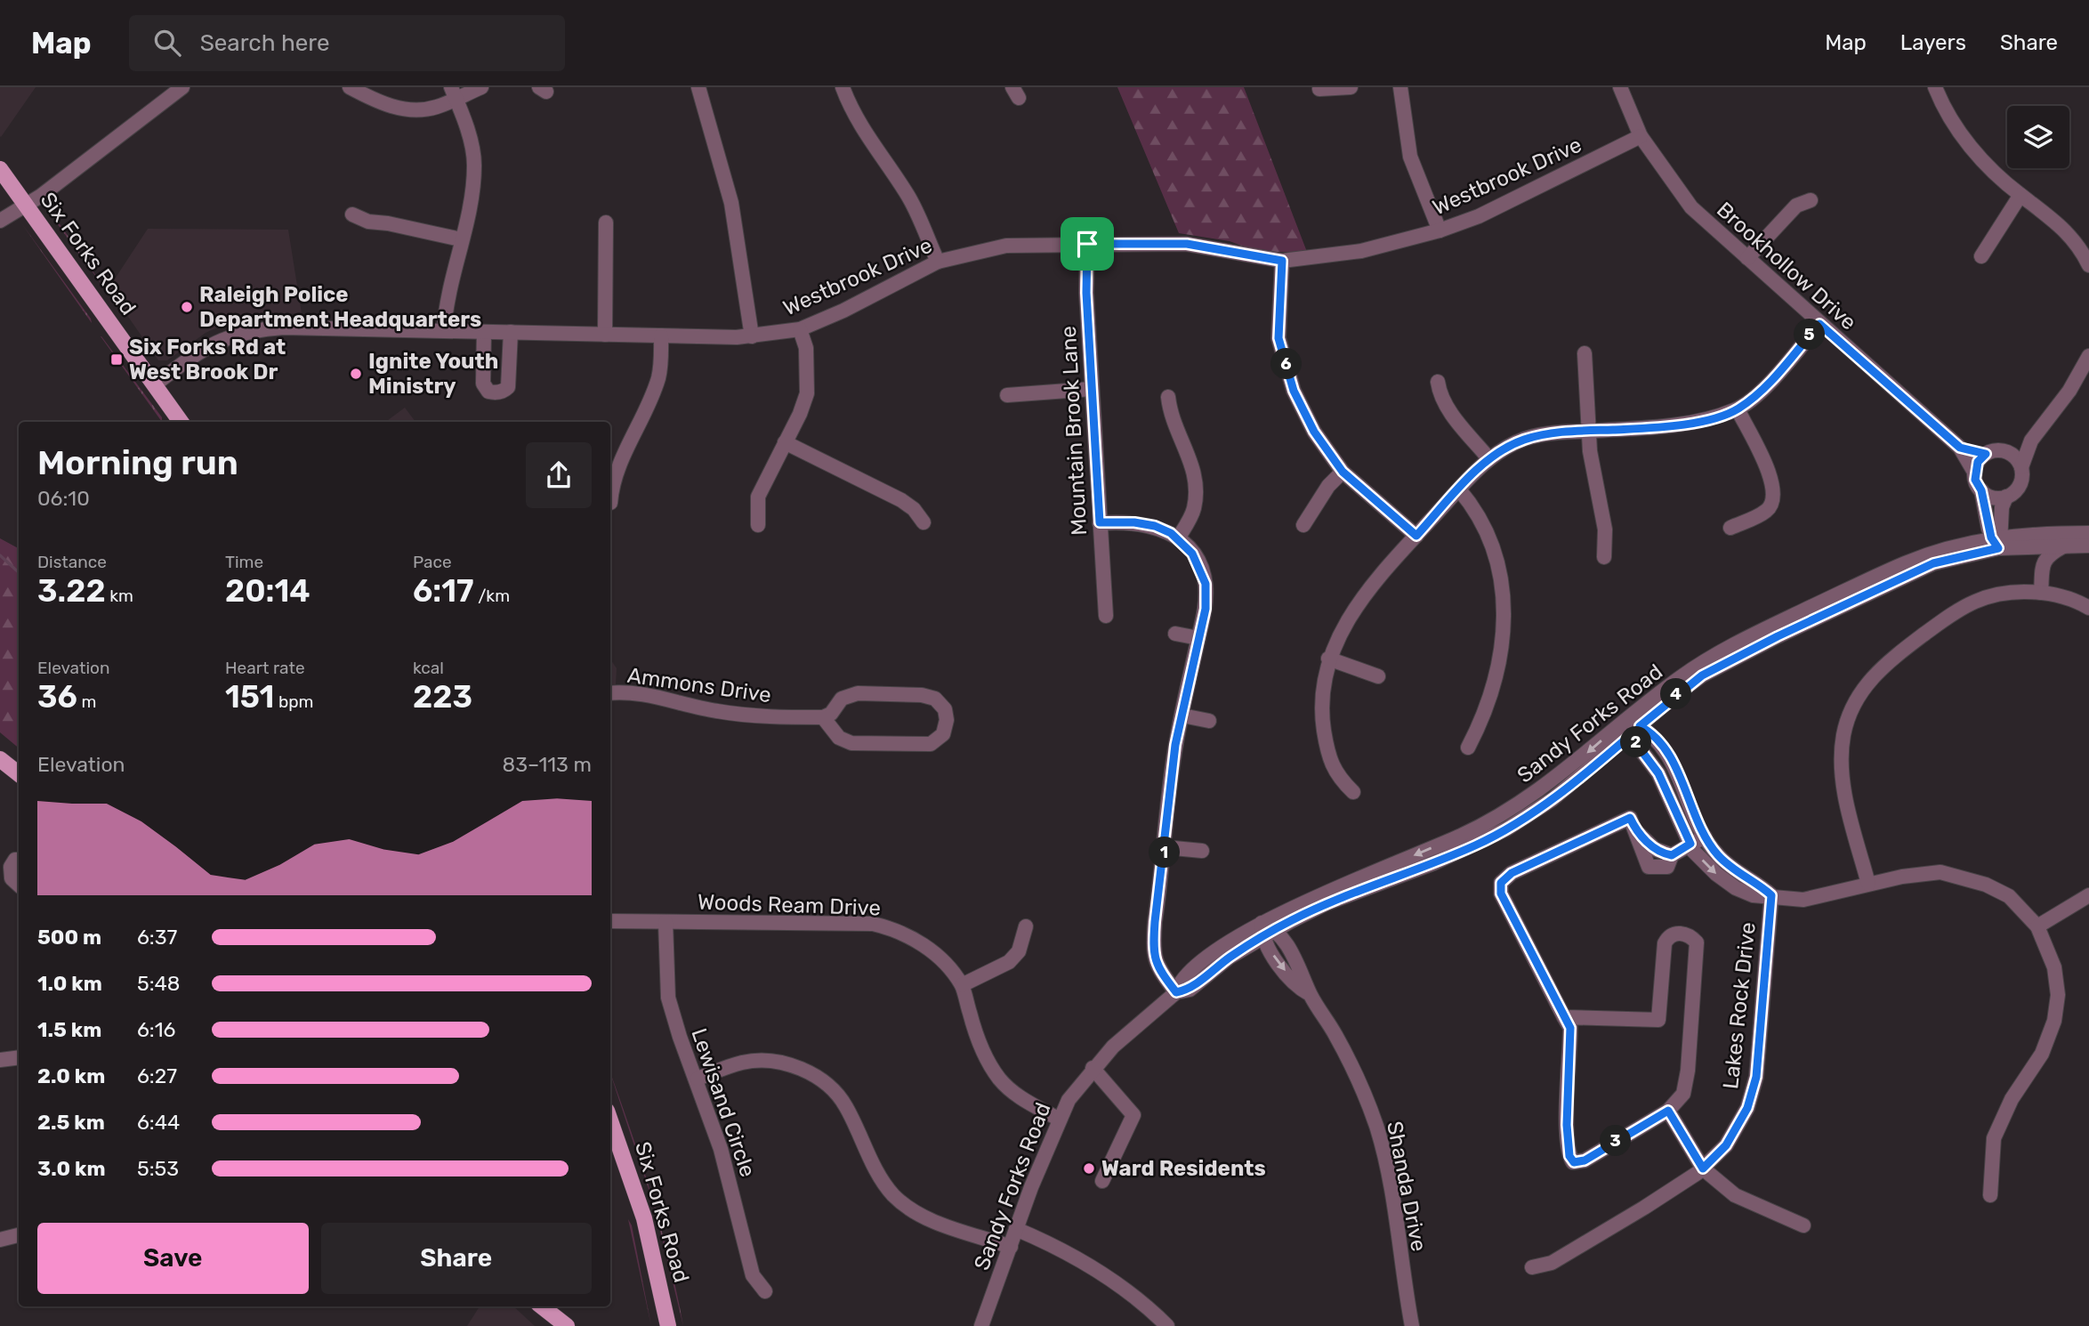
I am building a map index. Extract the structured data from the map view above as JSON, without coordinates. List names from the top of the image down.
{
  "streets": {
    "main road": ["Six Forks Road"],
    "street": [
      "Westbrook Drive",
      "Brookhollow Drive",
      "Mountain Brook Lane",
      "Ammons Drive",
      "Sandy Forks Road",
      "Woods Ream Drive",
      "Lakes Rock Drive",
      "Lewisand Circle",
      "Shanda Drive"
    ]
  },
  "crossings": [
    ["Westbrook Drive", "Six Forks Road"],
    ["Westbrook Drive", "Brookhollow Drive"],
    ["Westbrook Drive", "Mountain Brook Lane"],
    ["Brookhollow Drive", "Sandy Forks Road"],
    ["Sandy Forks Road", "Woods Ream Drive"],
    ["Sandy Forks Road", "Shanda Drive"],
    ["Woods Ream Drive", "Lewisand Circle"]
  ],
  "places": {
    "other": ["Raleigh Police Department Headquarters", "Ignite Youth Ministry", "Ward Residents"],
    "transit": ["Six Forks Rd at West Brook Dr"]
  },
  "page": {
    "header": "Map",
    "search": "Search here",
    "nav": ["Map", "Layers", "Share"],
    "pins": [
      "5",
      "6",
      "4",
      "2",
      "1",
      "3"
    ],
    "heading": ["Morning run", "06:10"],
    "stats": [
      ["Distance", "3.22 km"],
      ["Time", "20:14"],
      ["Pace", "6:17 /km"],
      ["Elevation", "36 m"],
      ["Heart rate", "151 bpm"],
      ["kcal", "223"]
    ],
    "chart": ["Elevation", "83–113 m"],
    "list": [
      {
        "name": "500 m",
        "note": "6:37"
      },
      {
        "name": "1.0 km",
        "note": "5:48"
      },
      {
        "name": "1.5 km",
        "note": "6:16"
      },
      {
        "name": "2.0 km",
        "note": "6:27"
      },
      {
        "name": "2.5 km",
        "note": "6:44"
      },
      {
        "name": "3.0 km",
        "note": "5:53"
      }
    ],
    "buttons": ["Save", "Share"]
  }
}
